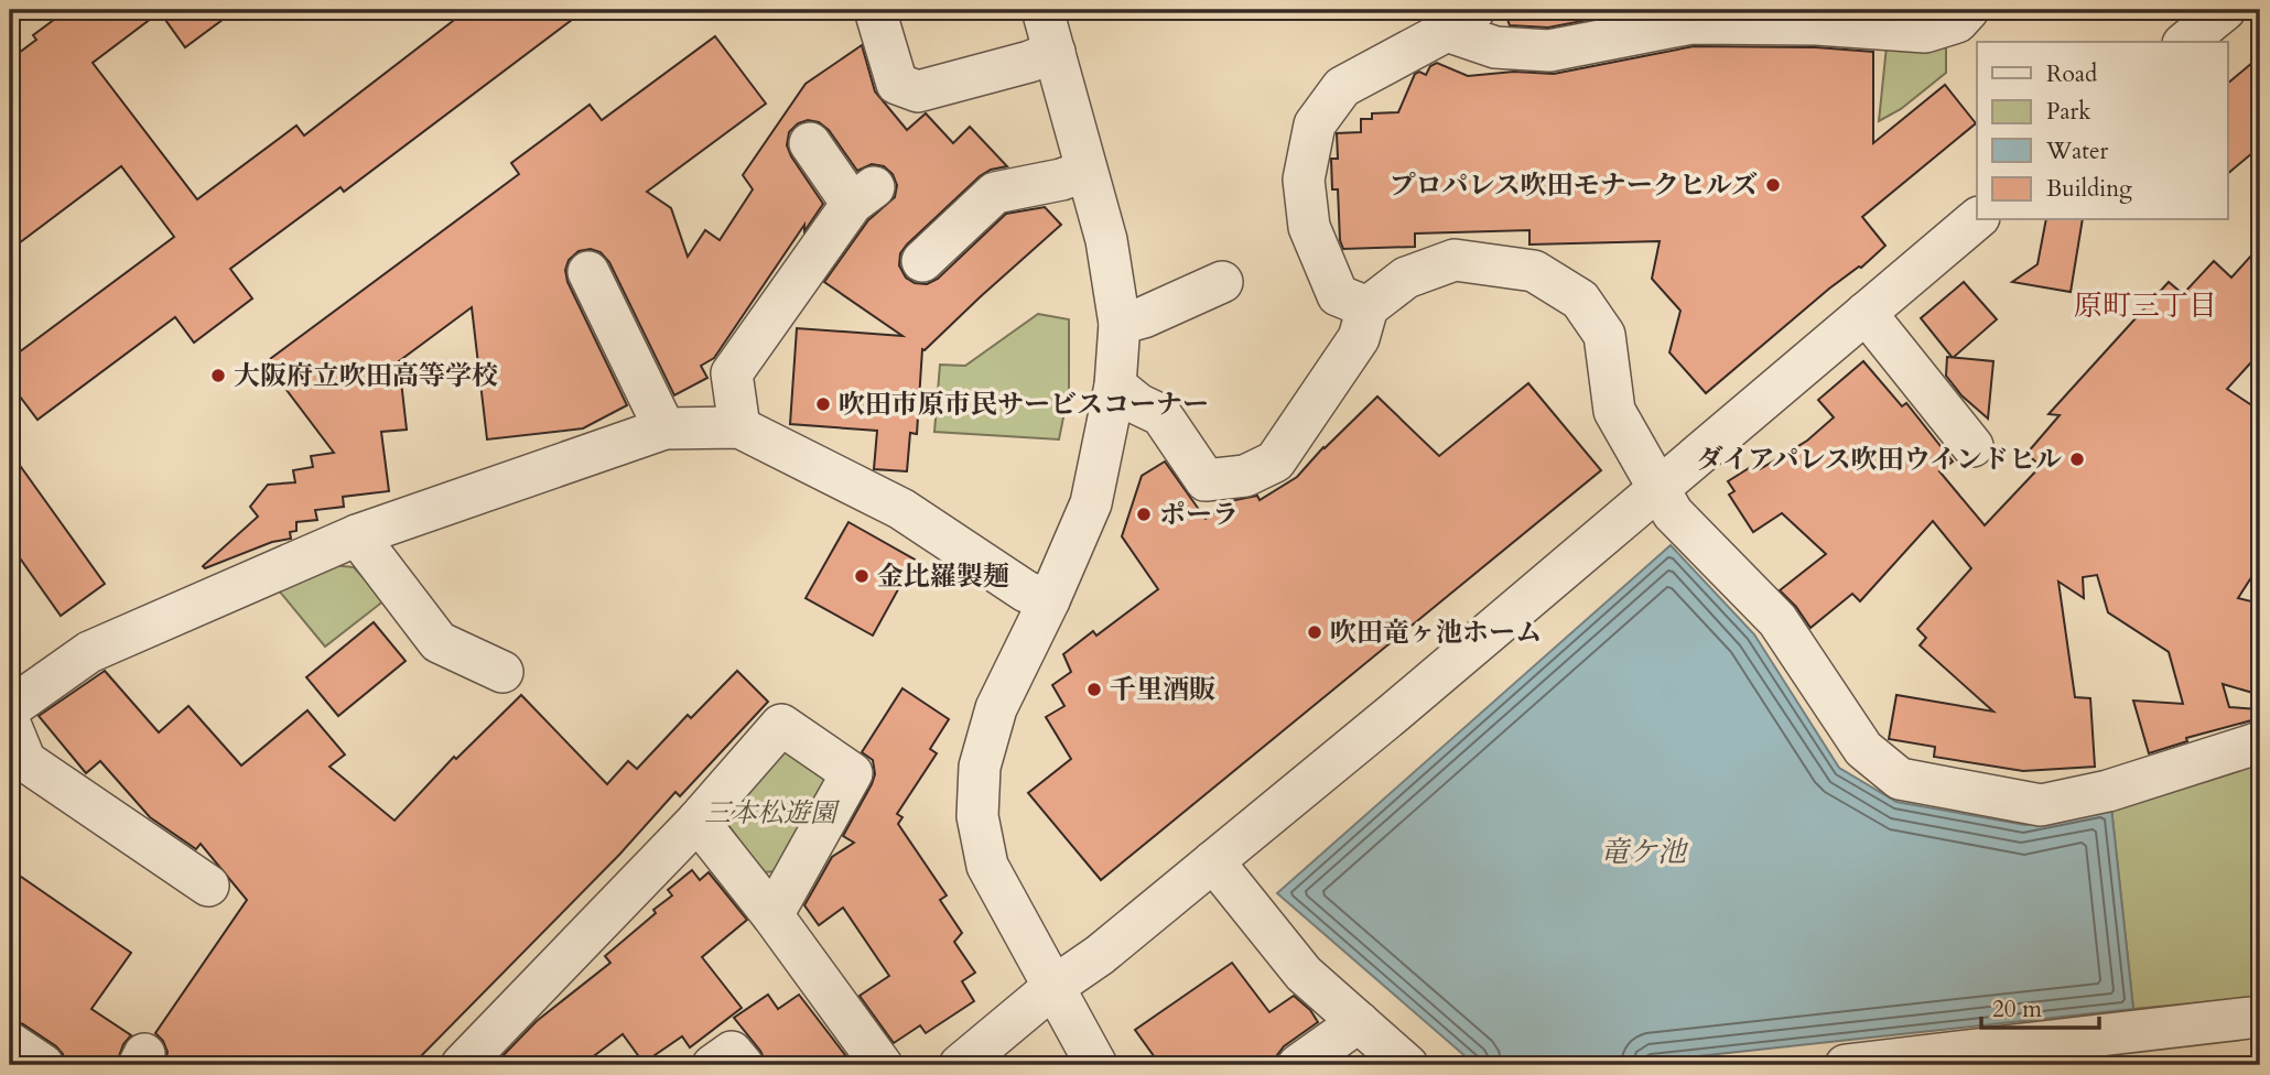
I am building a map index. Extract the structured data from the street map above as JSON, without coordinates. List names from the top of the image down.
{
  "districts": ["原町三丁目"],
  "water": ["竜ケ池"],
  "parks": ["三本松遊園"],
  "places": [
    "プロパレス吹田モナークヒルズ",
    "大阪府立吹田高等学校",
    "吹田市原市民サービスコーナー",
    "ダイアパレス吹田ウインドヒル",
    "ポーラ",
    "金比羅製麺",
    "吹田竜ヶ池ホーム",
    "千里酒販"
  ],
  "legend": [
    "Road",
    "Park",
    "Water",
    "Building"
  ],
  "scale_bar": "20 m"
}
